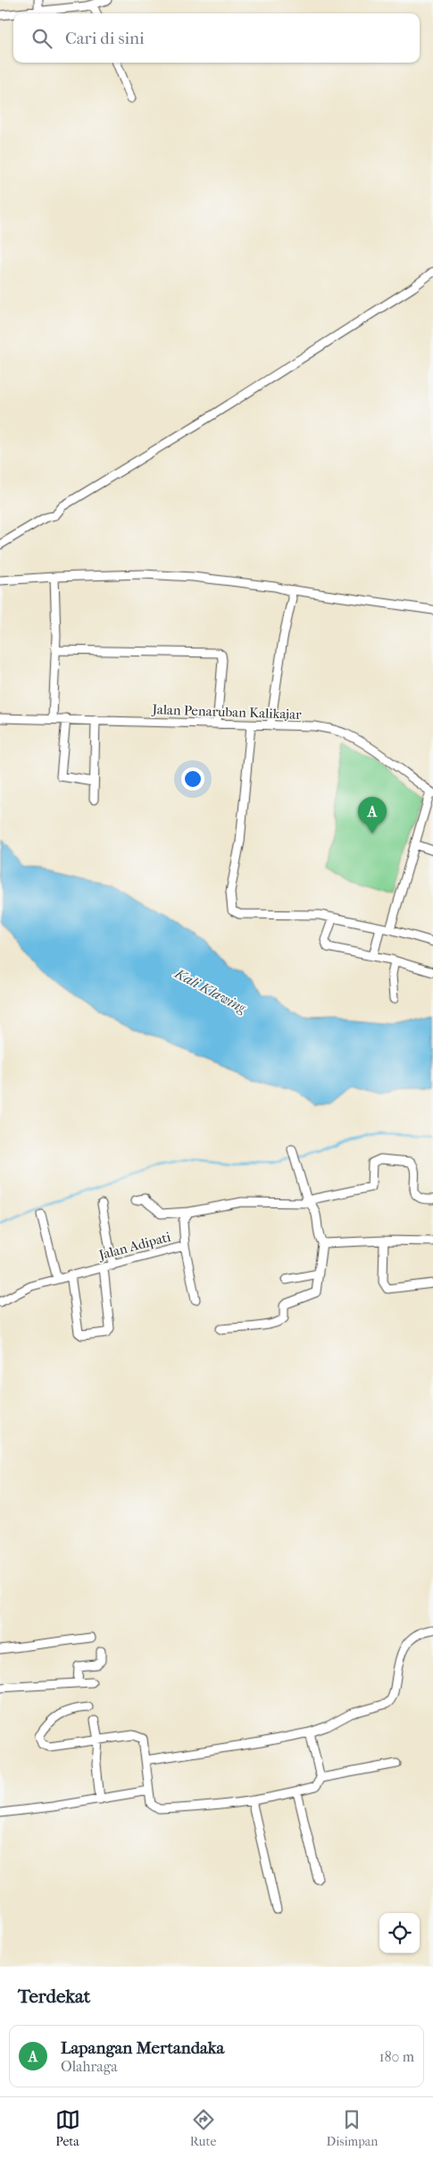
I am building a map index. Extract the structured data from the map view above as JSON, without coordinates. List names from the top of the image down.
{
  "streets": {
    "street": ["Jalan Penaruban Kalikajar", "Jalan Adipati"]
  },
  "water": ["Kali Klawing"],
  "page": {
    "search": "Cari di sini",
    "pins": "A",
    "heading": "Terdekat",
    "list": [
      {
        "mark": "A",
        "name": "Lapangan Mertandaka",
        "note": "Olahraga",
        "value": "180 m"
      }
    ],
    "nav": ["Peta", "Rute", "Disimpan"]
  }
}
